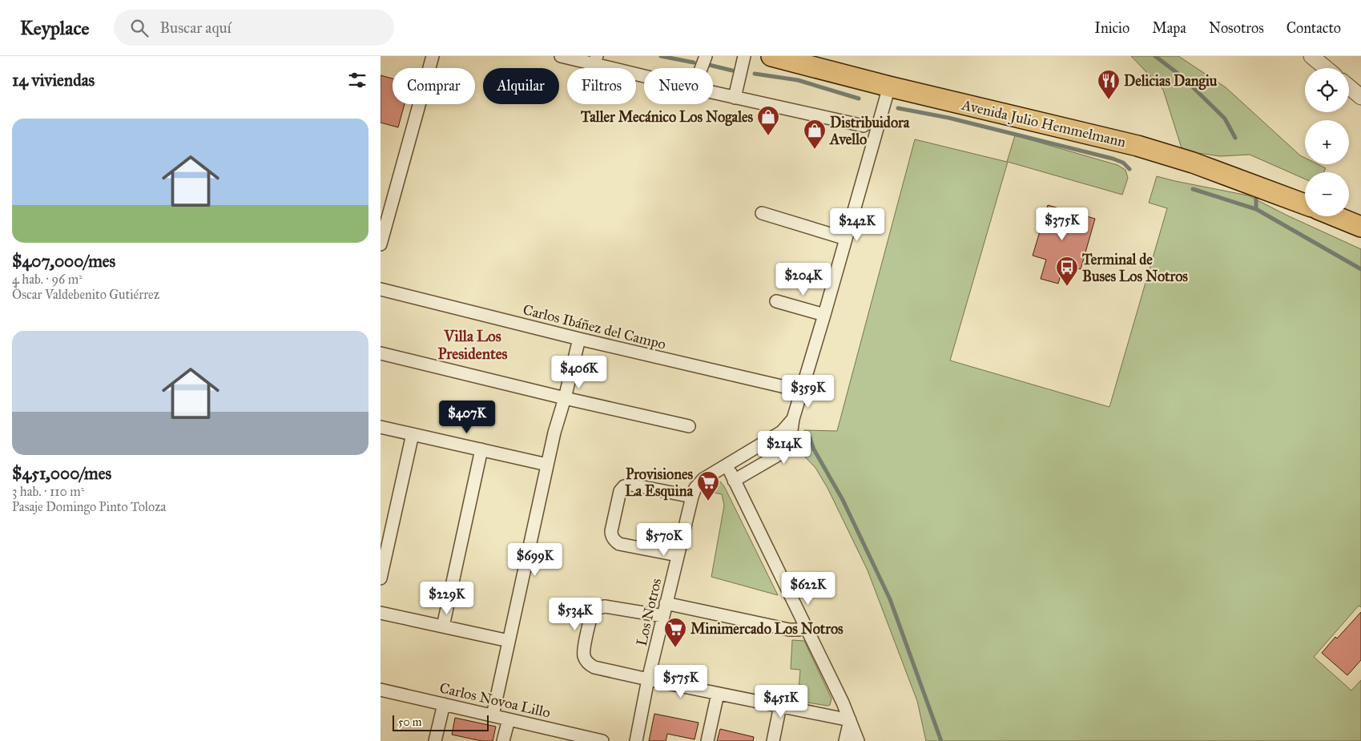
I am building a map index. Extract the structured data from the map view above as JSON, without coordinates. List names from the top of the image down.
{
  "streets": {
    "highway": ["Avenida Julio Hemmelmann"],
    "street": ["Carlos Ibáñez del Campo", "Los Notros", "Carlos Novoa Lillo"]
  },
  "districts": ["Villa Los Presidentes"],
  "places": {
    "restaurant": ["Delicias Dangiu"],
    "shop": ["Taller Mecánico Los Nogales", "Distribuidora Avello"],
    "bus stop": ["Terminal de Buses Los Notros"],
    "supermarket": ["Provisiones La Esquina", "Minimercado Los Notros"]
  },
  "scale_bar": "50 m",
  "page": {
    "header": "Keyplace",
    "search": "Buscar aquí",
    "nav": [
      "Inicio",
      "Mapa",
      "Nosotros",
      "Contacto"
    ],
    "heading": "14 viviendas",
    "map_buttons": ["+", "−"],
    "chip": [
      "Comprar",
      "Alquilar",
      "Filtros",
      "Nuevo"
    ],
    "list": [
      {
        "name": "$407,000/mes",
        "note": "4 hab. · 96 m² · Òscar Valdebenito Gutiérrez"
      },
      {
        "name": "$451,000/mes",
        "note": "3 hab. · 110 m² · Pasaje Domingo Pinto Toloza"
      }
    ],
    "price": [
      "$375K",
      "$242K",
      "$204K",
      "$406K",
      "$359K",
      "$407K",
      "$214K",
      "$570K",
      "$699K",
      "$622K",
      "$229K",
      "$534K",
      "$575K",
      "$451K"
    ],
    "scale": "50 m"
  }
}
